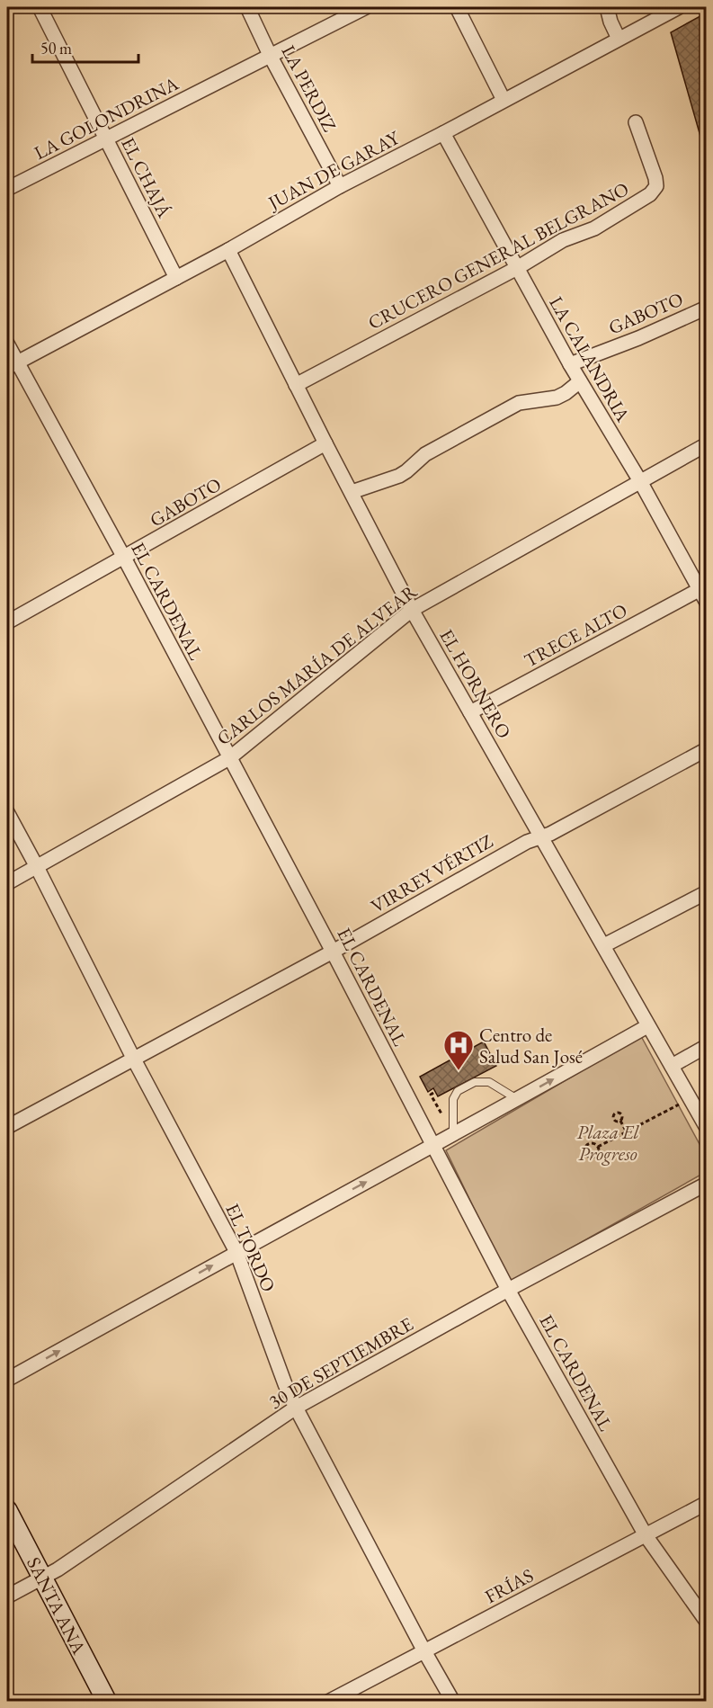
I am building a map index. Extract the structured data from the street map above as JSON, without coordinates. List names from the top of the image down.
{
  "streets": {
    "street": [
      "LA PERDIZ",
      "LA GOLONDRINA",
      "JUAN DE GARAY",
      "EL CHAJÁ",
      "CRUCERO GENERAL BELGRANO",
      "GABOTO",
      "LA CALANDRIA",
      "EL CARDENAL",
      "TRECE ALTO",
      "CARLOS MARÍA DE ALVEAR",
      "EL HORNERO",
      "VIRREY VÉRTIZ",
      "EL TORDO",
      "30 DE SEPTIEMBRE",
      "FRÍAS",
      "SANTA ANA"
    ]
  },
  "crossings": [
    ["LA PERDIZ", "LA GOLONDRINA"],
    ["LA PERDIZ", "JUAN DE GARAY"],
    ["LA GOLONDRINA", "EL CHAJÁ"],
    ["JUAN DE GARAY", "EL CHAJÁ"],
    ["JUAN DE GARAY", "LA CALANDRIA"],
    ["JUAN DE GARAY", "EL CARDENAL"],
    ["JUAN DE GARAY", "EL HORNERO"],
    ["CRUCERO GENERAL BELGRANO", "LA CALANDRIA"],
    ["CRUCERO GENERAL BELGRANO", "EL HORNERO"],
    ["GABOTO", "LA CALANDRIA"],
    ["GABOTO", "EL CARDENAL"],
    ["GABOTO", "EL HORNERO"],
    ["LA CALANDRIA", "TRECE ALTO"],
    ["LA CALANDRIA", "CARLOS MARÍA DE ALVEAR"],
    ["EL CARDENAL", "CARLOS MARÍA DE ALVEAR"],
    ["EL CARDENAL", "VIRREY VÉRTIZ"],
    ["EL CARDENAL", "30 DE SEPTIEMBRE"],
    ["EL CARDENAL", "FRÍAS"],
    ["TRECE ALTO", "EL HORNERO"],
    ["CARLOS MARÍA DE ALVEAR", "EL HORNERO"],
    ["CARLOS MARÍA DE ALVEAR", "EL TORDO"],
    ["EL HORNERO", "VIRREY VÉRTIZ"],
    ["VIRREY VÉRTIZ", "EL TORDO"],
    ["EL TORDO", "30 DE SEPTIEMBRE"],
    ["EL TORDO", "FRÍAS"],
    ["30 DE SEPTIEMBRE", "SANTA ANA"]
  ],
  "parks": ["Plaza El Progreso"],
  "places": {
    "hospital": ["Centro de Salud San José"]
  },
  "scale_bar": "50 m"
}
